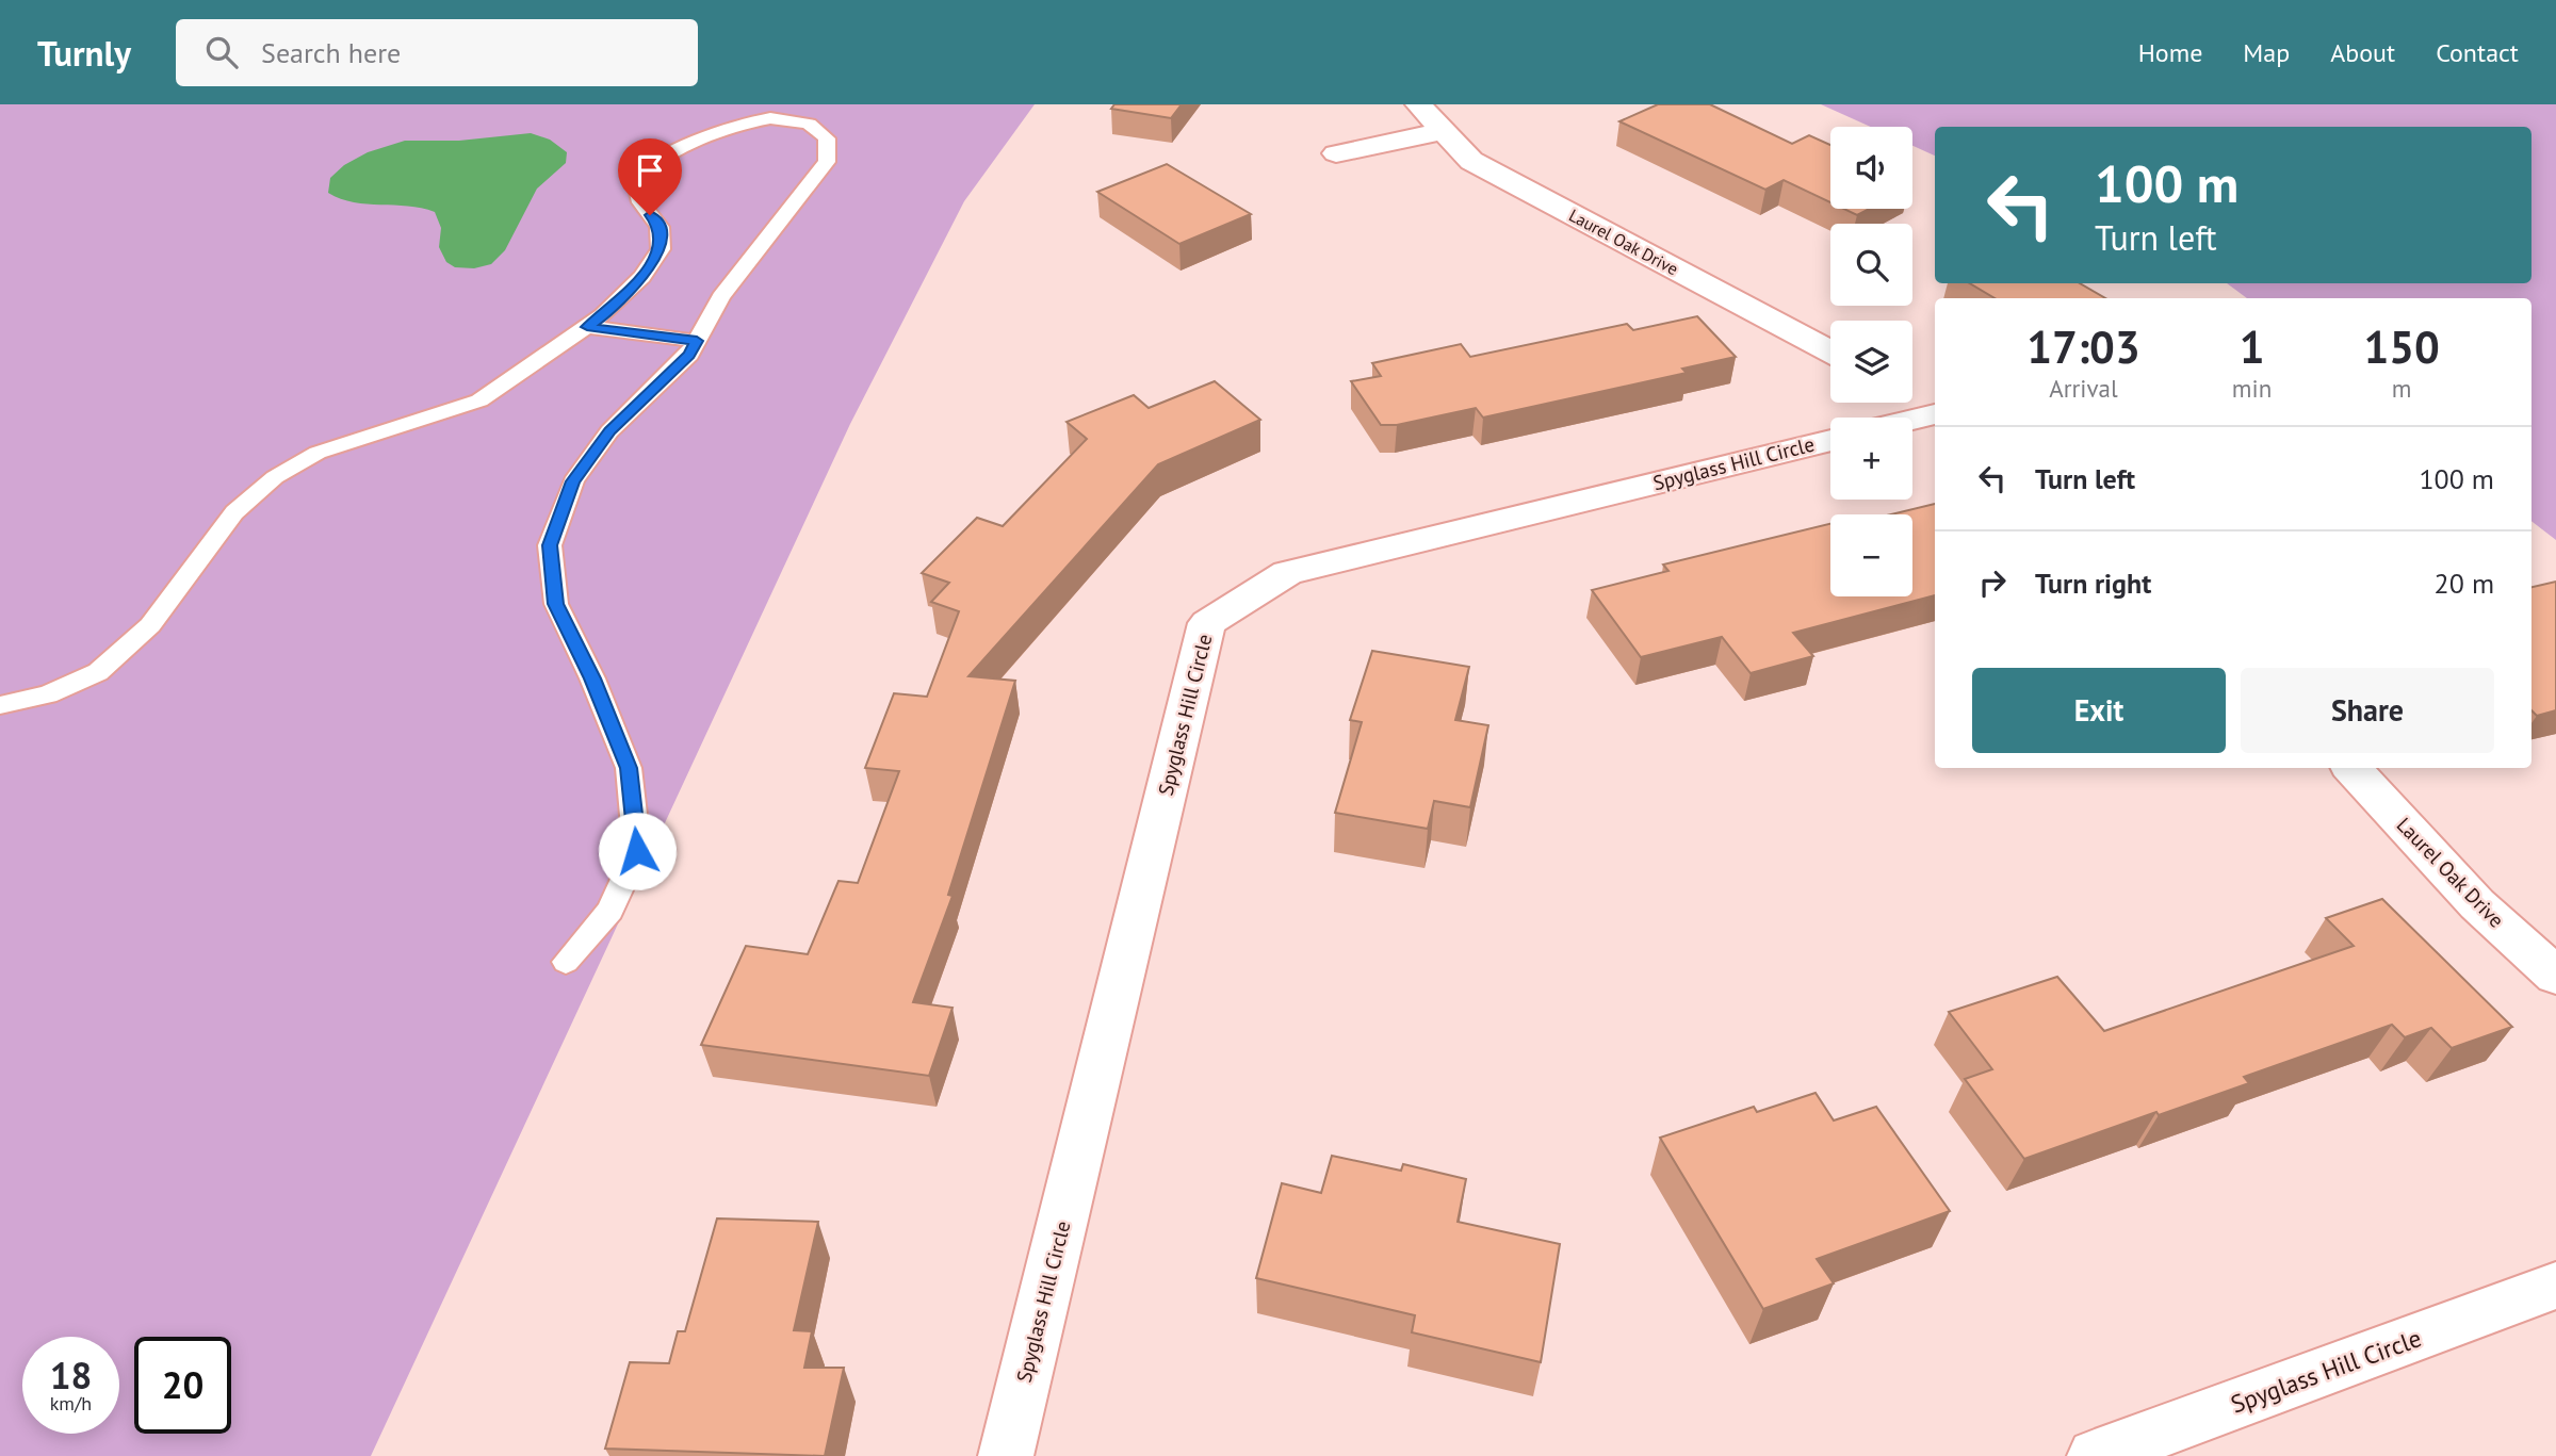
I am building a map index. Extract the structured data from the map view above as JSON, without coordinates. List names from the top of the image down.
{
  "streets": {
    "street": ["Laurel Oak Drive", "Spyglass Hill Circle"]
  },
  "page": {
    "header": "Turnly",
    "search": "Search here",
    "nav": [
      "Home",
      "Map",
      "About",
      "Contact"
    ],
    "map_buttons": ["+", "−"],
    "turn": ["100 m", "Turn left"],
    "eta": [
      "17:03",
      "Arrival",
      "1",
      "min",
      "150",
      "m"
    ],
    "list": [
      {
        "name": "Turn left",
        "value": "100 m"
      },
      {
        "name": "Turn right",
        "value": "20 m"
      }
    ],
    "buttons": ["Exit", "Share"],
    "speed": "18 km/h",
    "limit": "20"
  }
}
